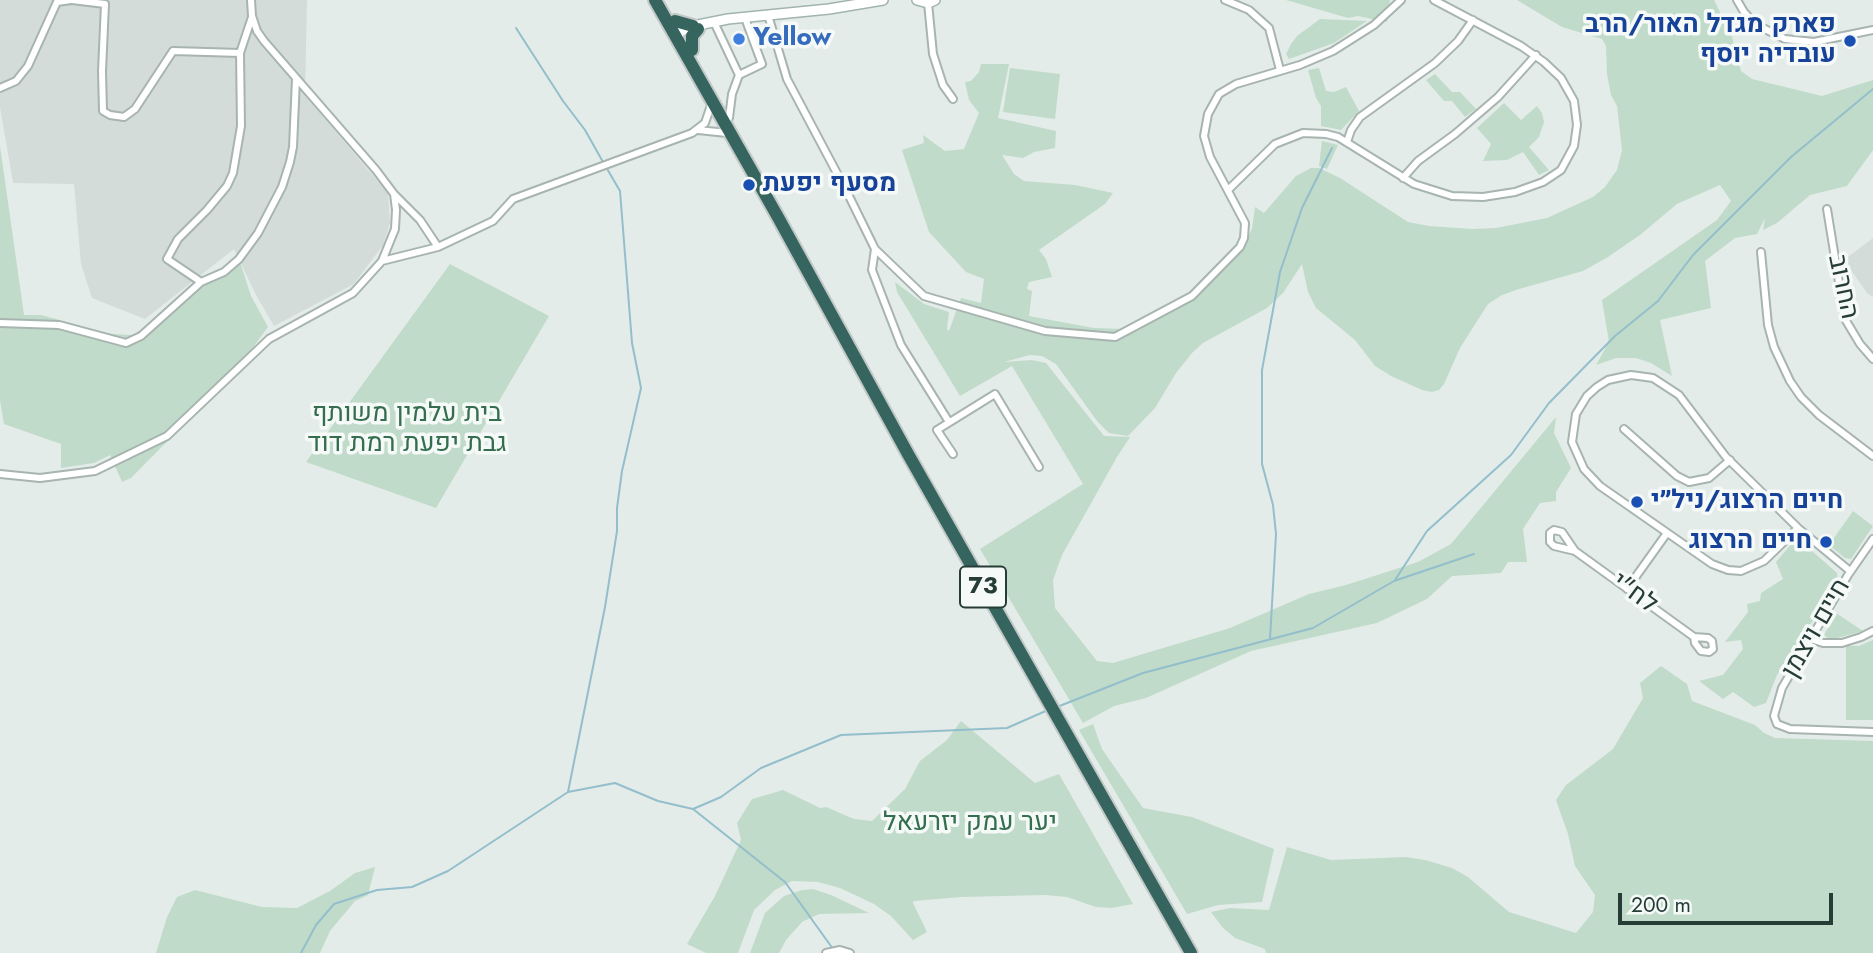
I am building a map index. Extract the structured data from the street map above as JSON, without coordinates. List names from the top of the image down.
{
  "streets": {
    "highway": ["73"],
    "street": ["החרוב", "לח\"י", "חיים ויצמן"]
  },
  "parks": ["בית עלמין משותף גבת יפעת רמת דוד", "יער עמק יזרעאל"],
  "places": [
    "Yellow",
    "פארק מגדל האור/הרב עובדיה יוסף",
    "מסעף יפעת",
    "חיים הרצוג/ניל״י",
    "חיים הרצוג"
  ],
  "scale_bar": "200 m"
}
